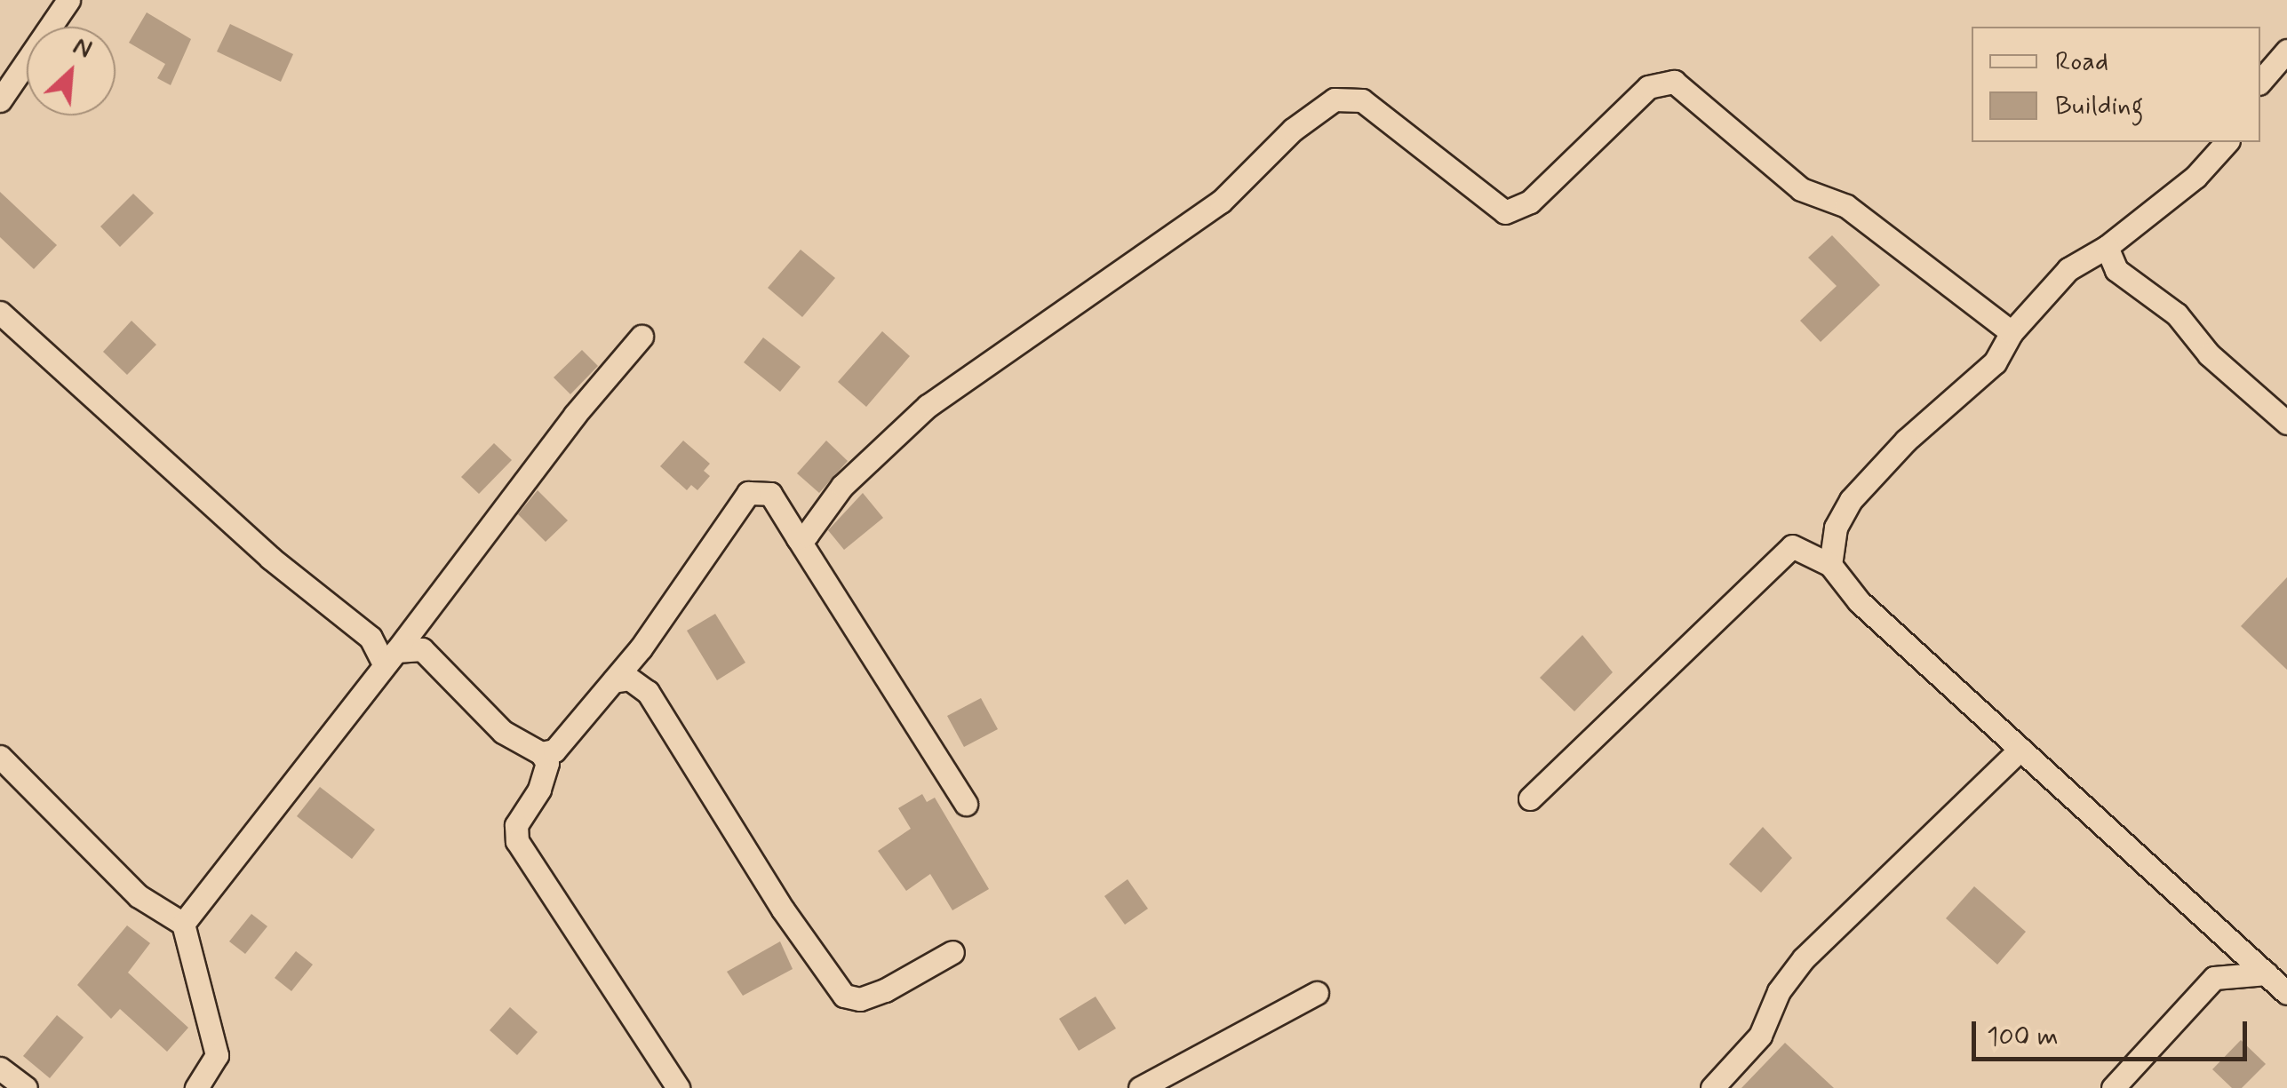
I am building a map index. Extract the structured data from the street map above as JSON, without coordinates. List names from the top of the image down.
{
  "legend": ["Road", "Building"],
  "scale_bar": "100 m",
  "north": "top right"
}
